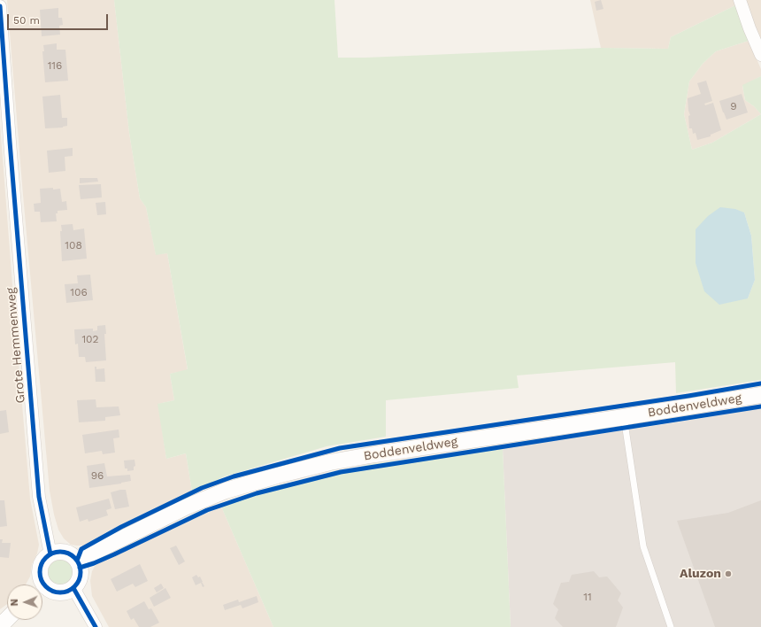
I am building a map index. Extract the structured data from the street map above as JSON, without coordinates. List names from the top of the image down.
{
  "streets": {
    "street": ["Grote Hemmenweg", "Boddenveldweg"]
  },
  "places": ["Aluzon"],
  "house_numbers": [
    "116",
    "9",
    "108",
    "106",
    "102",
    "96",
    "11"
  ],
  "scale_bar": "50 m",
  "north": "left"
}
